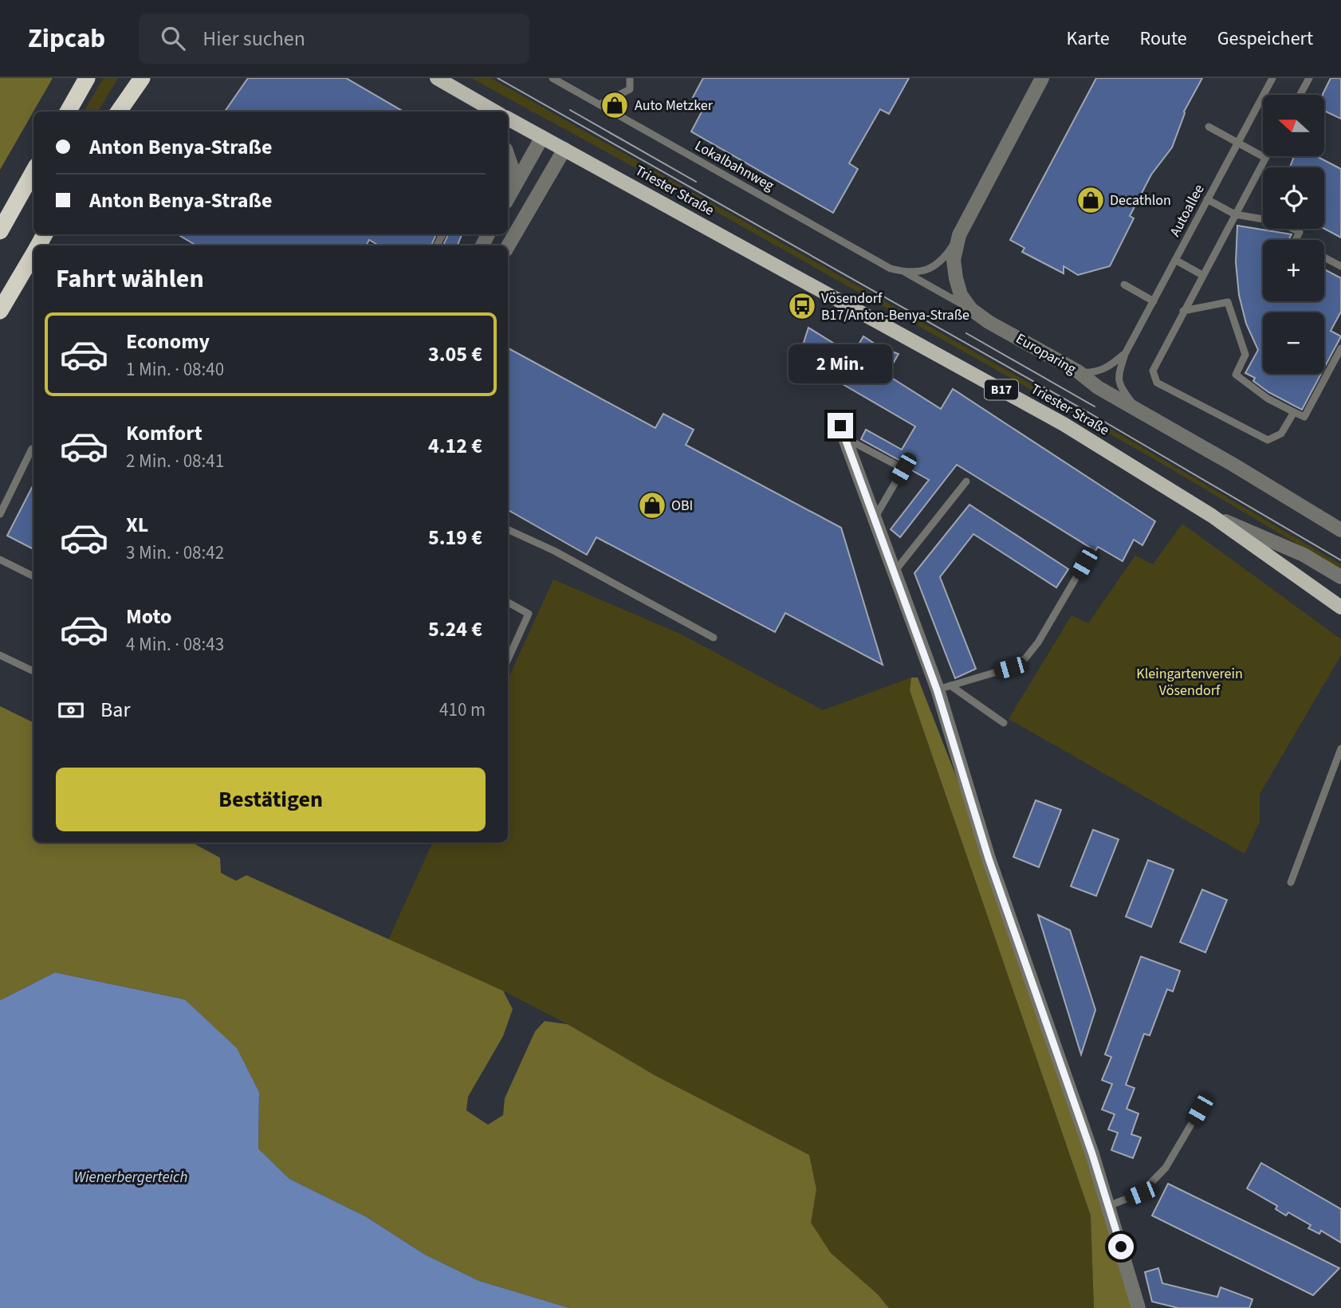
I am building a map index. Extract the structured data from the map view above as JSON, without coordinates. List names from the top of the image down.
{
  "streets": {
    "main road": ["Triester Straße", "B17"],
    "street": ["Europaring"],
    "lane": ["Lokalbahnweg", "Autoallee"]
  },
  "crossings": [
    ["Lokalbahnweg", "Europaring"],
    ["Autoallee", "Europaring"]
  ],
  "water": ["Wienerbergerteich"],
  "parks": ["Kleingartenverein Vösendorf"],
  "places": {
    "shop": ["Auto Metzker", "Decathlon", "OBI"],
    "bus stop": ["Vösendorf B17/Anton-Benya-Straße"]
  },
  "north": "left",
  "page": {
    "header": "Zipcab",
    "search": "Hier suchen",
    "nav": ["Karte", "Route", "Gespeichert"],
    "map_buttons": ["+", "−"],
    "banner": ["Anton Benya-Straße", "Anton Benya-Straße"],
    "heading": "Fahrt wählen",
    "list": [
      {
        "name": "Economy",
        "note": "1 Min. · 08:40",
        "value": "3.05 €"
      },
      {
        "name": "Komfort",
        "note": "2 Min. · 08:41",
        "value": "4.12 €"
      },
      {
        "name": "XL",
        "note": "3 Min. · 08:42",
        "value": "5.19 €"
      },
      {
        "name": "Moto",
        "note": "4 Min. · 08:43",
        "value": "5.24 €"
      }
    ],
    "bubble": "2 Min.",
    "pay": ["Bar", "410 m"],
    "buttons": "Bestätigen"
  }
}
